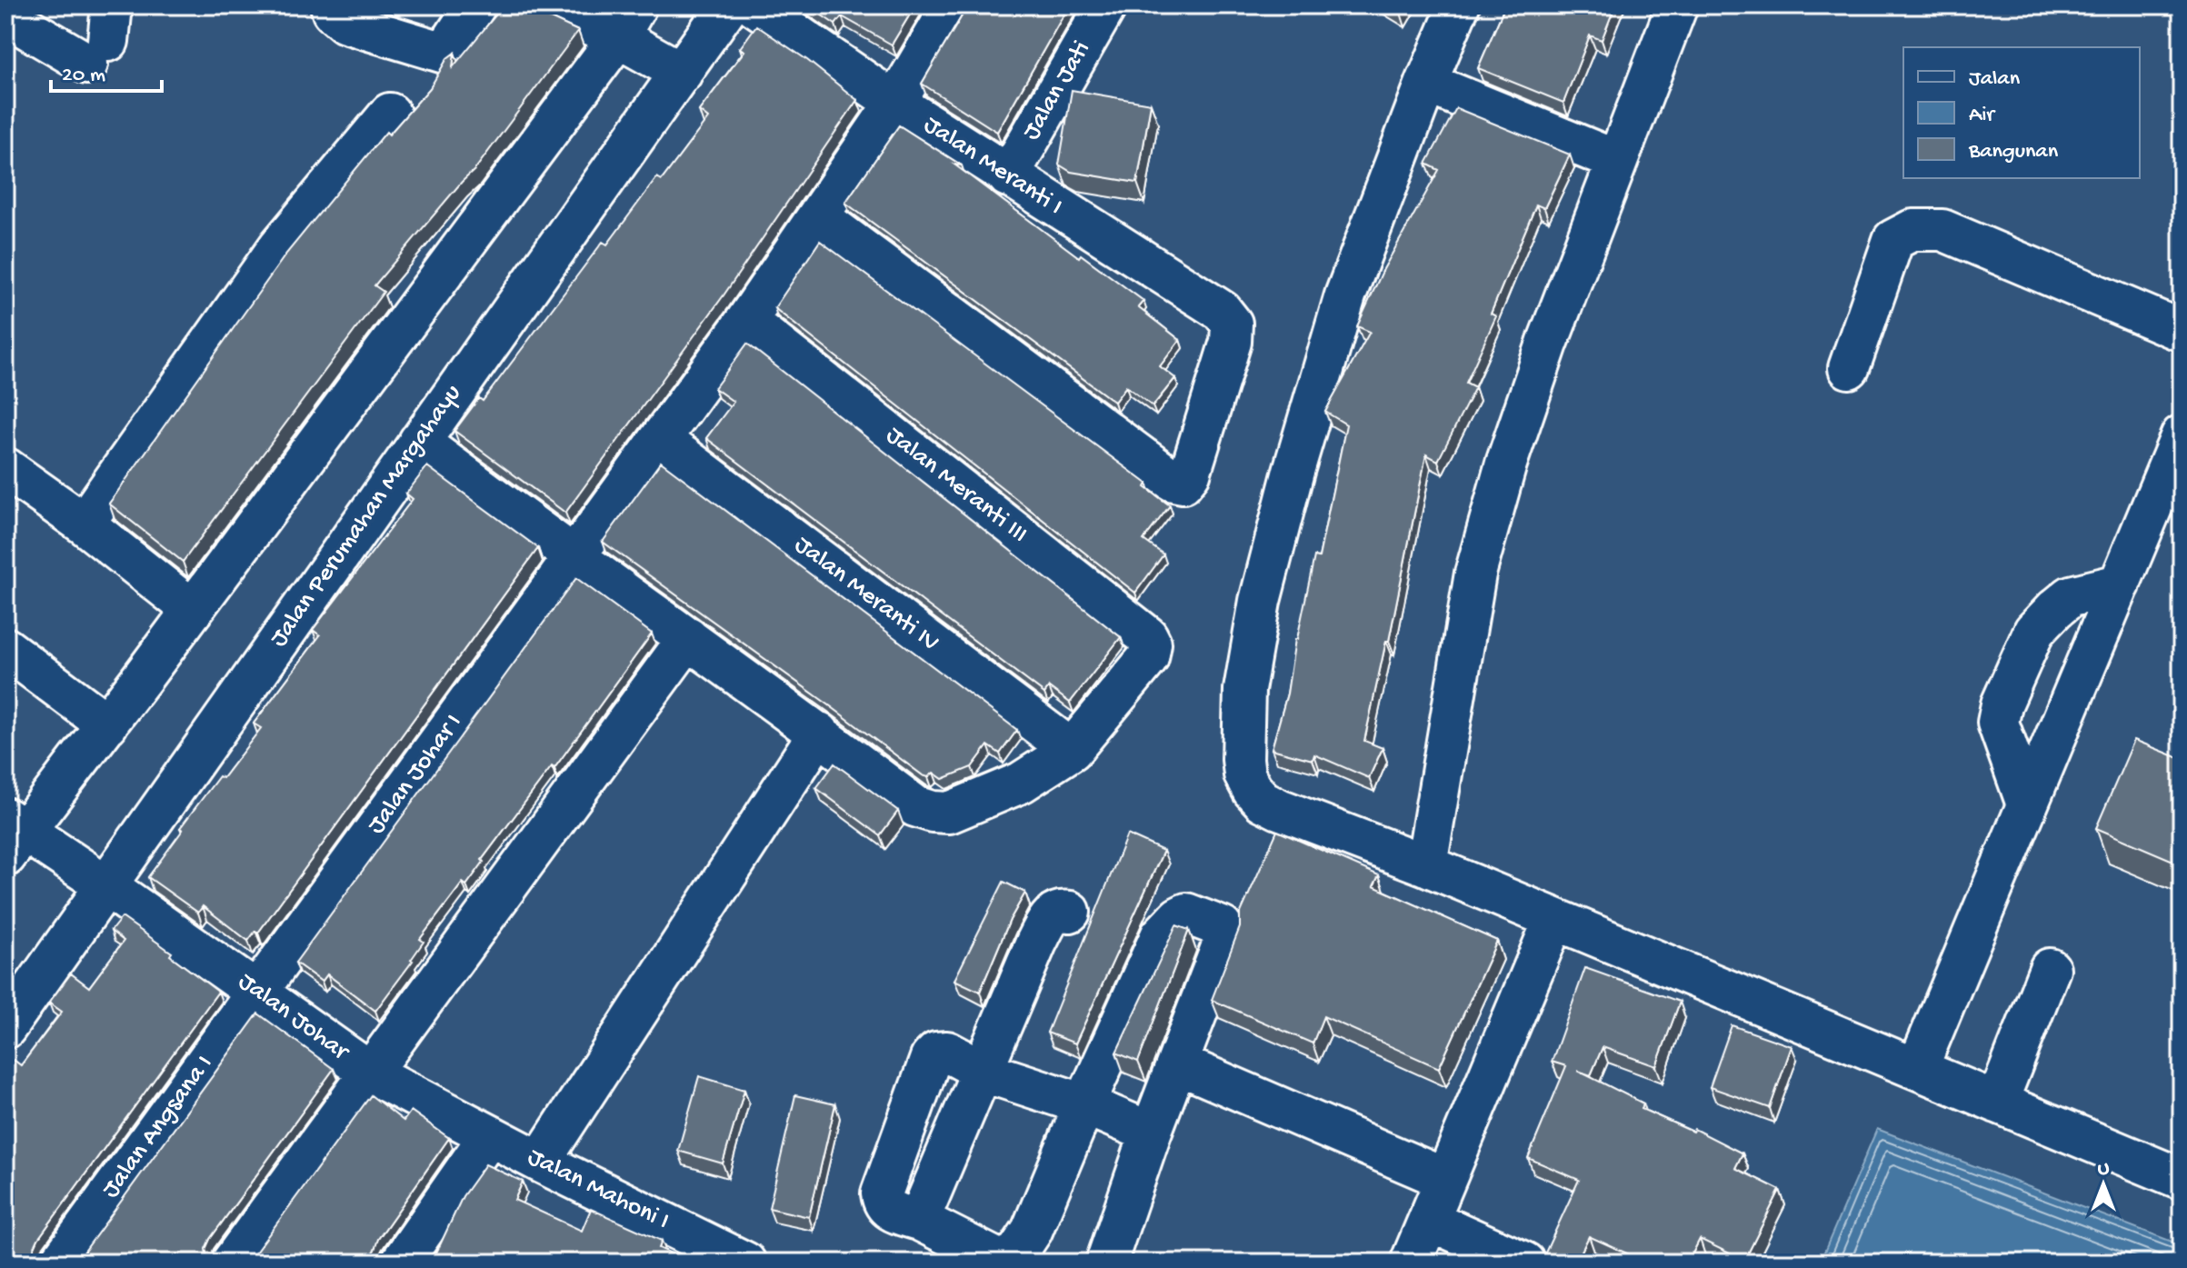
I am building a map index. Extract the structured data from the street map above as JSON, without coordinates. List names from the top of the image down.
{
  "streets": {
    "street": [
      "Jalan Jati",
      "Jalan Meranti I",
      "Jalan Meranti III",
      "Jalan Perumahan Margahayu",
      "Jalan Meranti IV",
      "Jalan Johar I",
      "Jalan Johar",
      "Jalan Angsana I",
      "Jalan Mahoni I"
    ]
  },
  "crossings": [
    ["Jalan Jati", "Jalan Meranti I"],
    ["Jalan Meranti I", "Jalan Johar I"],
    ["Jalan Meranti III", "Jalan Meranti IV"],
    ["Jalan Meranti III", "Jalan Johar I"],
    ["Jalan Perumahan Margahayu", "Jalan Johar"],
    ["Jalan Meranti IV", "Jalan Johar I"],
    ["Jalan Johar I", "Jalan Johar"],
    ["Jalan Johar I", "Jalan Angsana I"],
    ["Jalan Johar", "Jalan Angsana I"],
    ["Jalan Johar", "Jalan Mahoni I"]
  ],
  "legend": ["Jalan", "Air", "Bangunan"],
  "scale_bar": "20 m",
  "north": "top"
}
